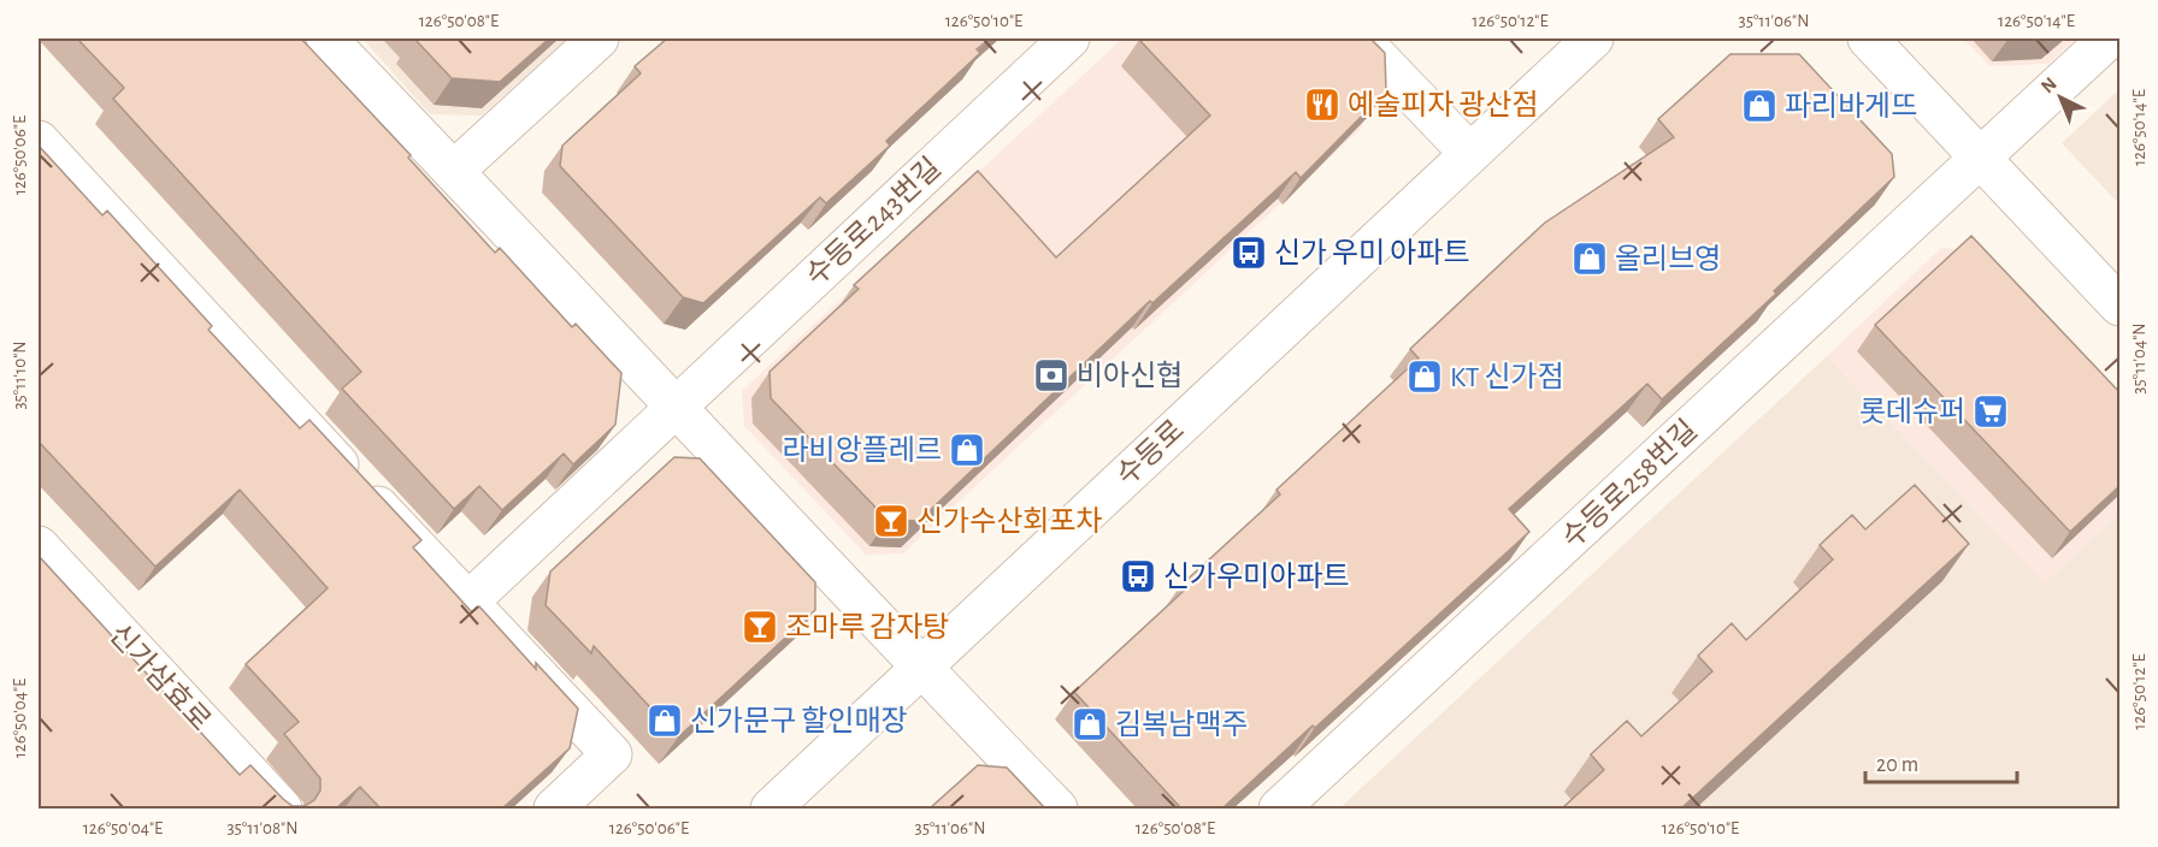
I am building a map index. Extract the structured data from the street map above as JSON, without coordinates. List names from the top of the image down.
{
  "streets": {
    "street": [
      "수등로243번길",
      "수등로",
      "수등로258번길",
      "신가삼효로"
    ]
  },
  "places": {
    "restaurant": ["예술피자 광산점"],
    "shop": [
      "파리바게뜨",
      "올리브영",
      "KT 신가점",
      "라비앙플레르",
      "신가문구 할인매장",
      "김복남맥주"
    ],
    "bus stop": ["신가 우미 아파트", "신가우미아파트"],
    "bank": ["비아신협"],
    "supermarket": ["롯데슈퍼"],
    "bar": ["신가수산회포차", "조마루 감자탕"]
  },
  "scale_bar": "20 m",
  "north": "top left",
  "coordinates": [
    "126°50'08\"E",
    "126°50'10\"E",
    "126°50'12\"E",
    "35°11'06\"N",
    "126°50'14\"E",
    "126°50'06\"E",
    "35°11'04\"N",
    "35°11'10\"N",
    "126°50'04\"E",
    "35°11'08\"N"
  ]
}
